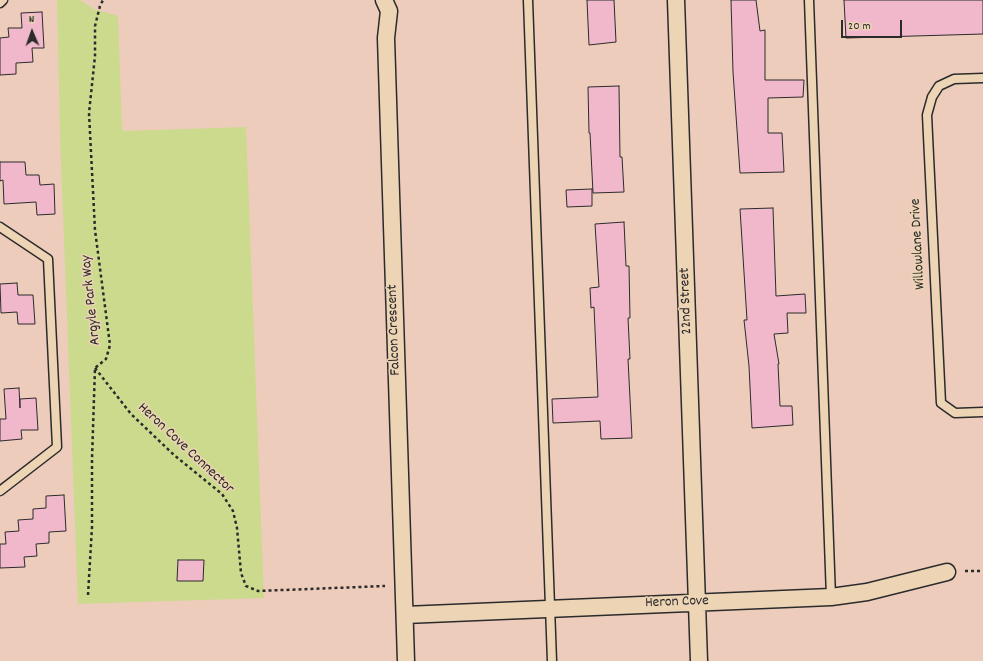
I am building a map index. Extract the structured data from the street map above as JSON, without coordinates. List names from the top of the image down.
{
  "streets": {
    "street": ["22nd Street", "Falcon Crescent", "Heron Cove"],
    "lane": ["Willowlane Drive"],
    "path": ["Argyle Park Way", "Heron Cove Connector"]
  },
  "crossings": [
    ["Argyle Park Way", "Heron Cove Connector"],
    ["22nd Street", "Heron Cove"],
    ["Falcon Crescent", "Heron Cove Connector"],
    ["Falcon Crescent", "Heron Cove"]
  ],
  "scale_bar": "20 m",
  "north": "top"
}
